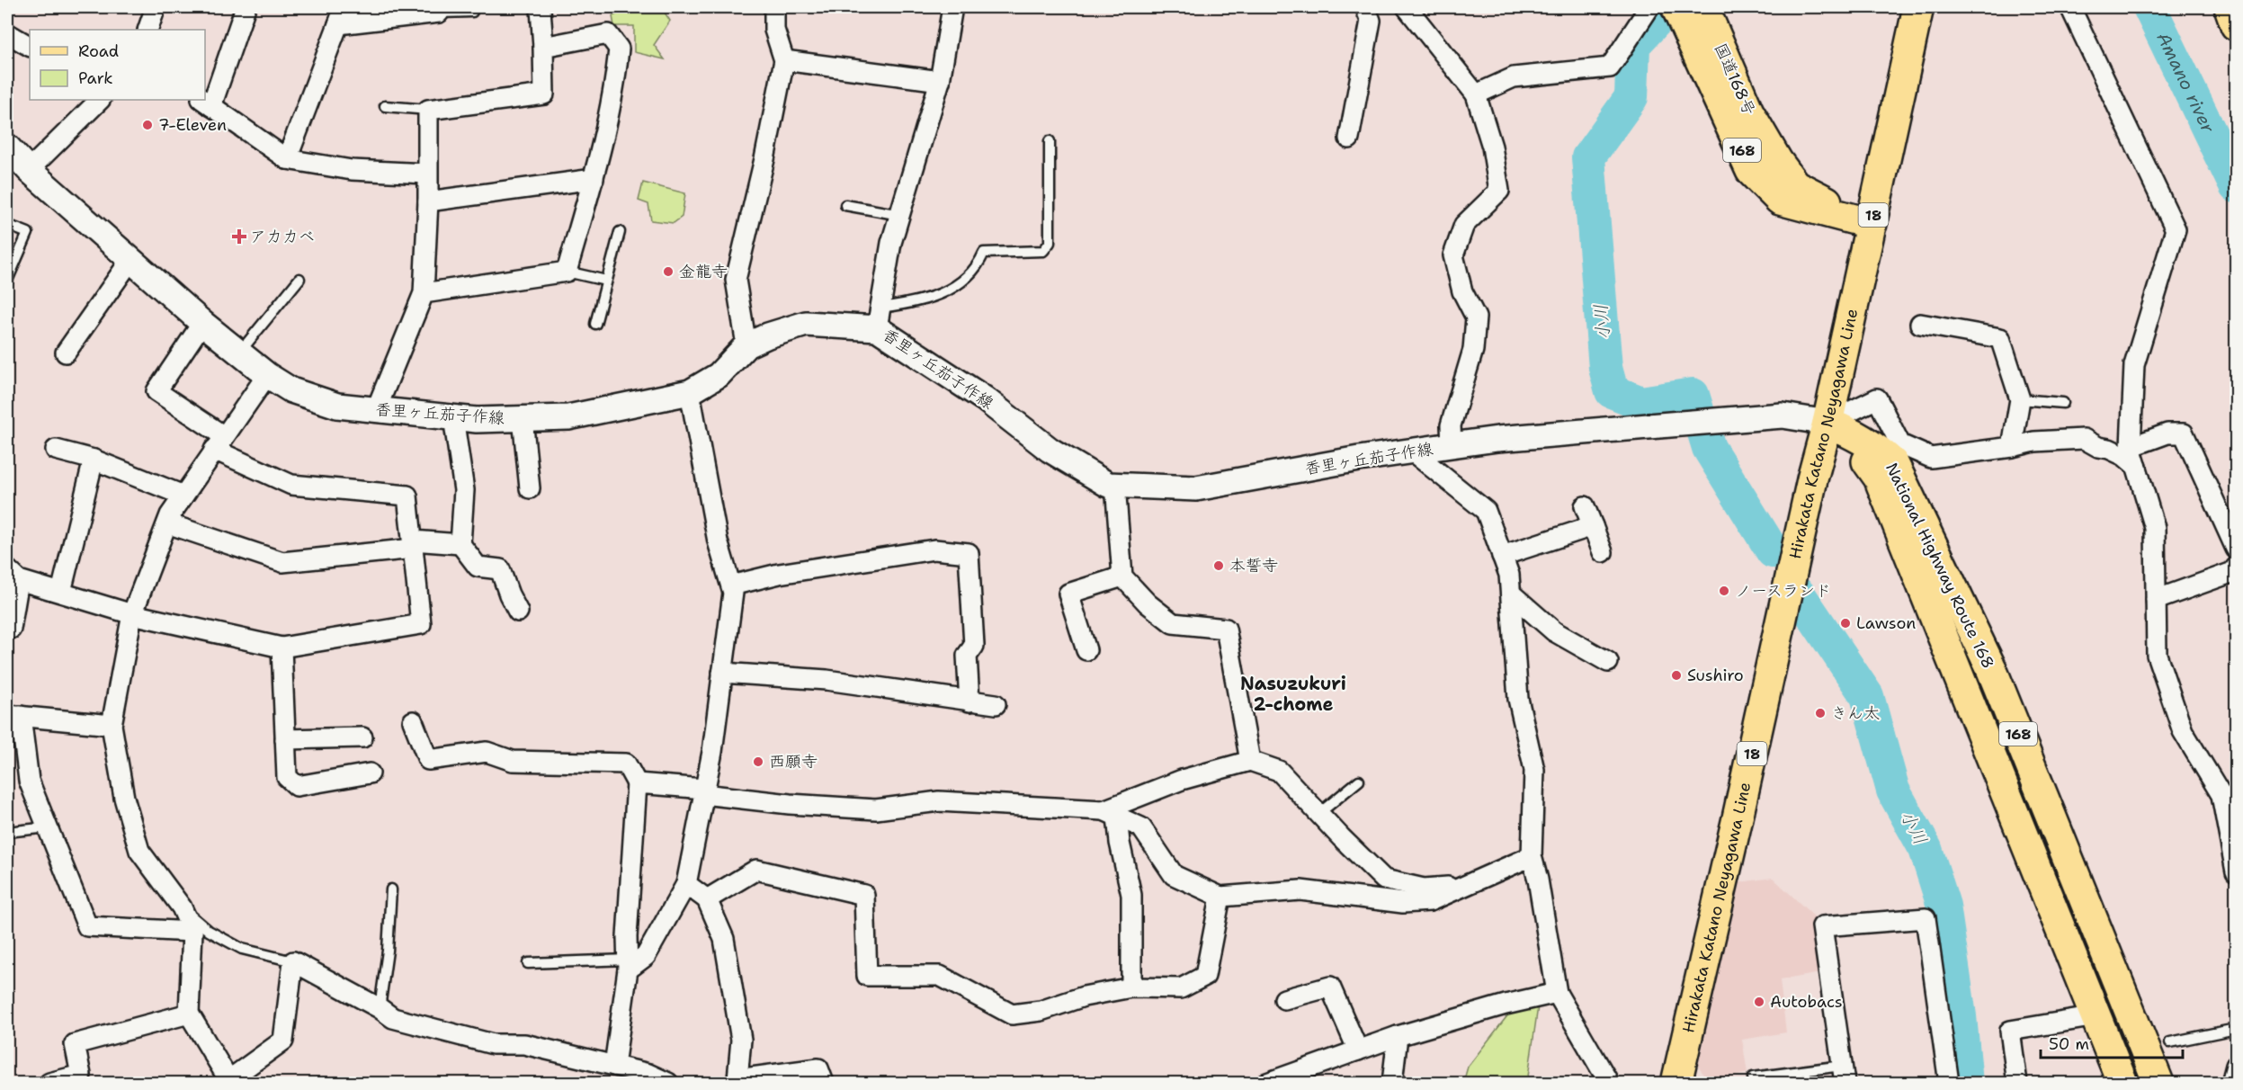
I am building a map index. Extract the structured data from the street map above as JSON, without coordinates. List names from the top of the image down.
{
  "streets": {
    "main road": [
      "国道168号",
      "168",
      "18",
      "Hirakata Katano Neyagawa Line",
      "National Highway Route 168"
    ],
    "street": ["香里ヶ丘茄子作線"]
  },
  "crossings": [
    ["国道168号", "168"],
    ["国道168号", "Hirakata Katano Neyagawa Line"],
    ["168", "Hirakata Katano Neyagawa Line"],
    ["香里ヶ丘茄子作線", "Hirakata Katano Neyagawa Line"],
    ["香里ヶ丘茄子作線", "National Highway Route 168"],
    ["Hirakata Katano Neyagawa Line", "National Highway Route 168"]
  ],
  "districts": ["Nasuzukuri 2-chome"],
  "water": ["Amano river", "小川"],
  "places": {
    "other": [
      "7-Eleven",
      "金龍寺",
      "本誓寺",
      "ノースランド",
      "Lawson",
      "Sushiro",
      "きん太",
      "西願寺",
      "Autobacs"
    ],
    "health": ["アカカベ"]
  },
  "legend": ["Road", "Park"],
  "scale_bar": "50 m"
}
